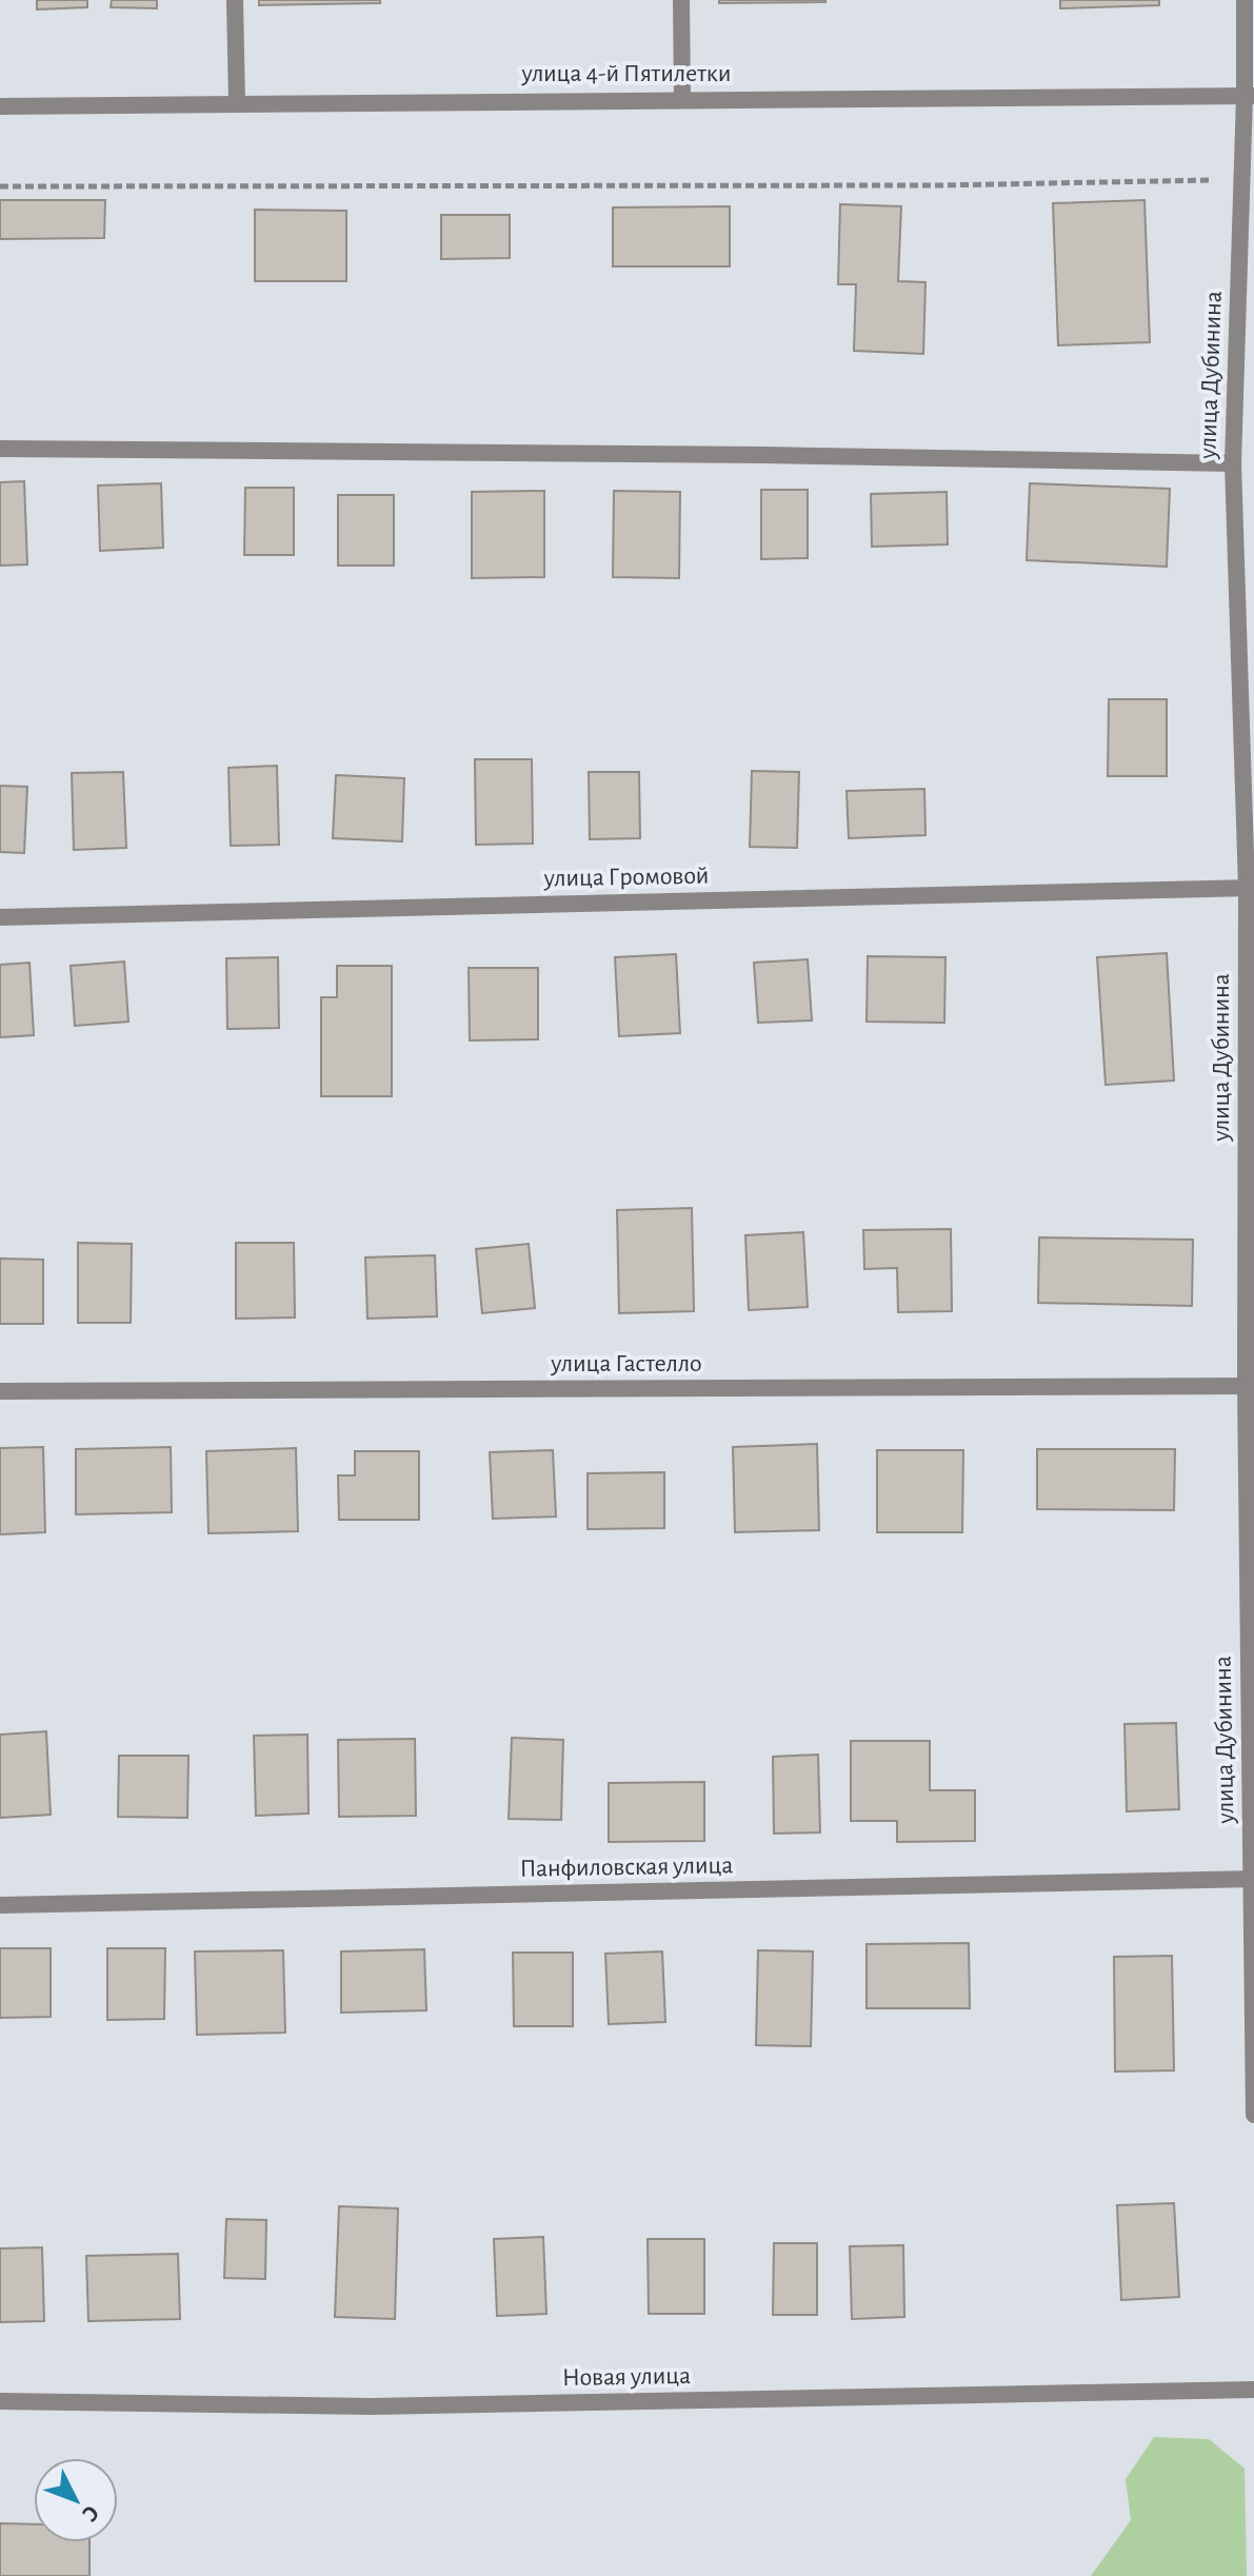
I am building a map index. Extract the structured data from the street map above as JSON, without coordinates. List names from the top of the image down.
{
  "streets": {
    "street": [
      "улица 4-й Пятилетки",
      "улица Дубинина",
      "улица Громовой",
      "улица Гастелло",
      "Панфиловская улица",
      "Новая улица"
    ]
  },
  "crossings": [
    ["улица 4-й Пятилетки", "улица Дубинина"],
    ["улица Дубинина", "улица Громовой"],
    ["улица Дубинина", "улица Гастелло"],
    ["улица Дубинина", "Панфиловская улица"]
  ],
  "north": "bottom right"
}
